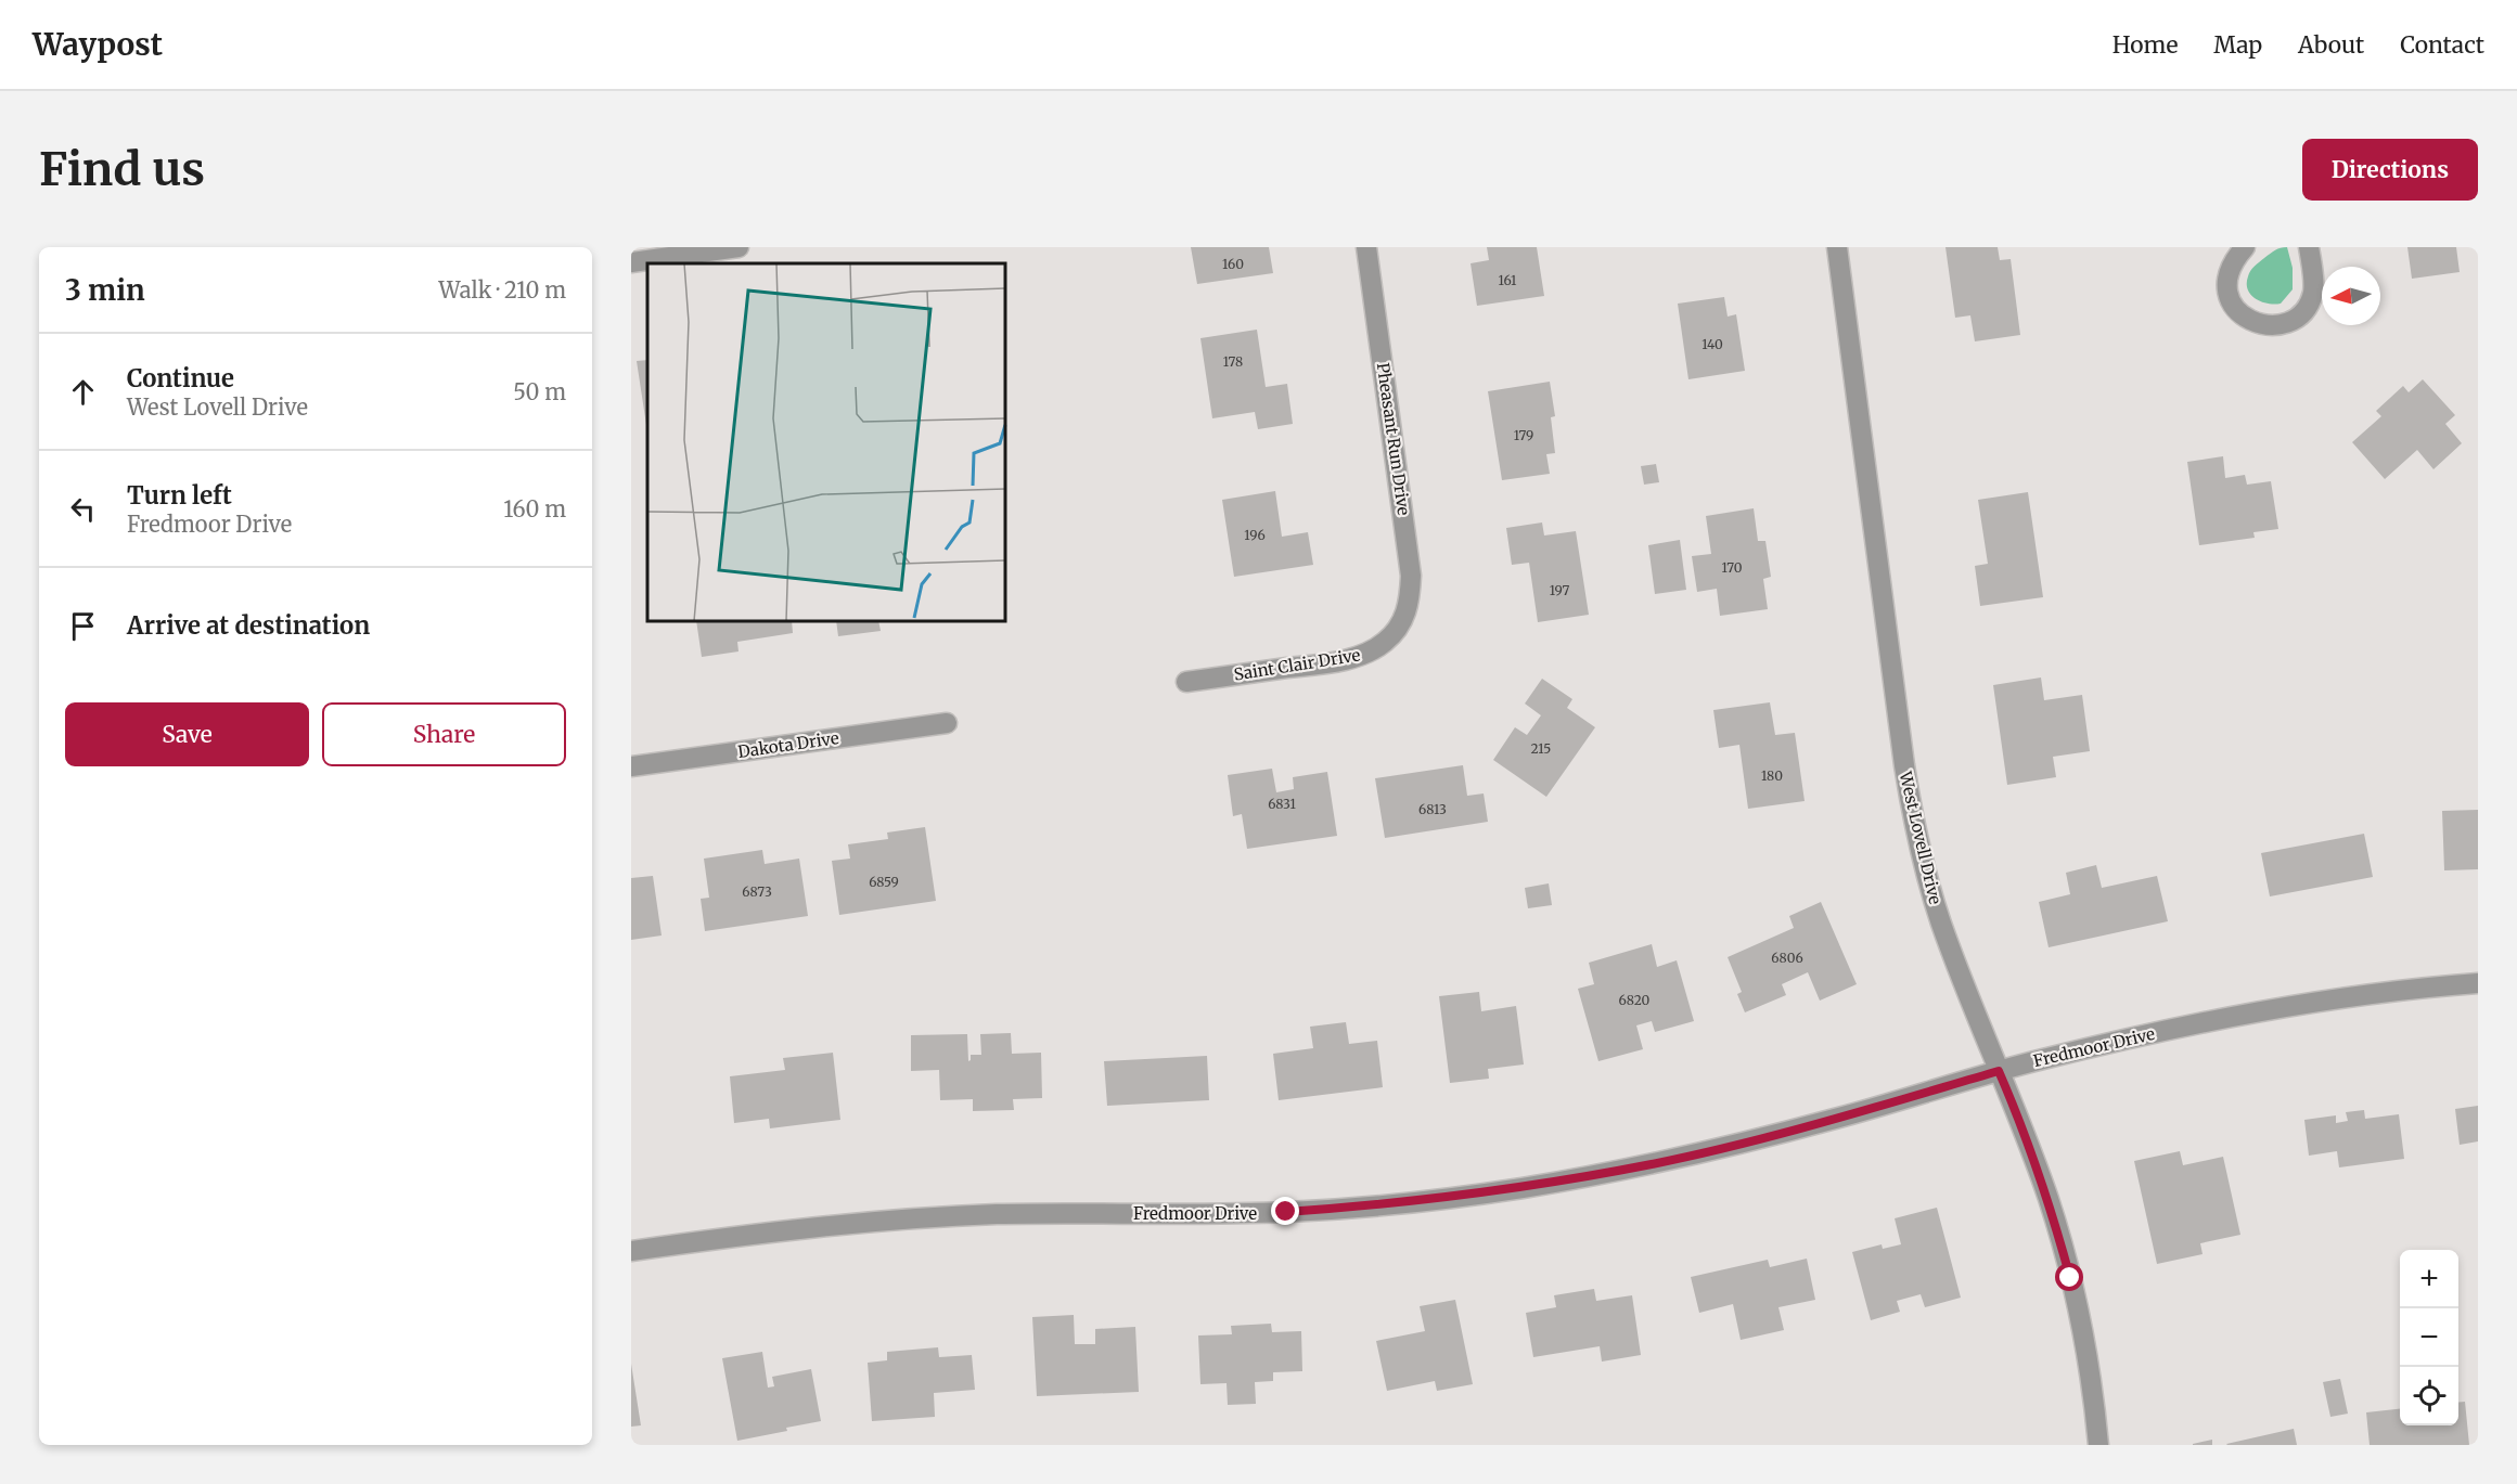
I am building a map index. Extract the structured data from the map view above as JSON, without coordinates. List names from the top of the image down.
{
  "streets": {
    "street": [
      "Pheasant Run Drive",
      "Saint Clair Drive",
      "Dakota Drive",
      "West Lovell Drive",
      "Fredmoor Drive"
    ]
  },
  "crossings": [
    ["Pheasant Run Drive", "Saint Clair Drive"],
    ["West Lovell Drive", "Fredmoor Drive"]
  ],
  "house_numbers": [
    "160",
    "161",
    "140",
    "178",
    "179",
    "196",
    "170",
    "197",
    "215",
    "180",
    "6831",
    "6813",
    "6859",
    "6873",
    "6806",
    "6820"
  ],
  "north": "left",
  "page": {
    "header": "Waypost",
    "nav": [
      "Home",
      "Map",
      "About",
      "Contact"
    ],
    "buttons": [
      "Directions",
      ["Save", "Share"]
    ],
    "title": "Find us",
    "heading": ["3 min", "Walk · 210 m"],
    "list": [
      ["Continue", "West Lovell Drive", "50 m"],
      ["Turn left", "Fredmoor Drive", "160 m"],
      "Arrive at destination"
    ],
    "map_buttons": ["+", "−"]
  }
}
